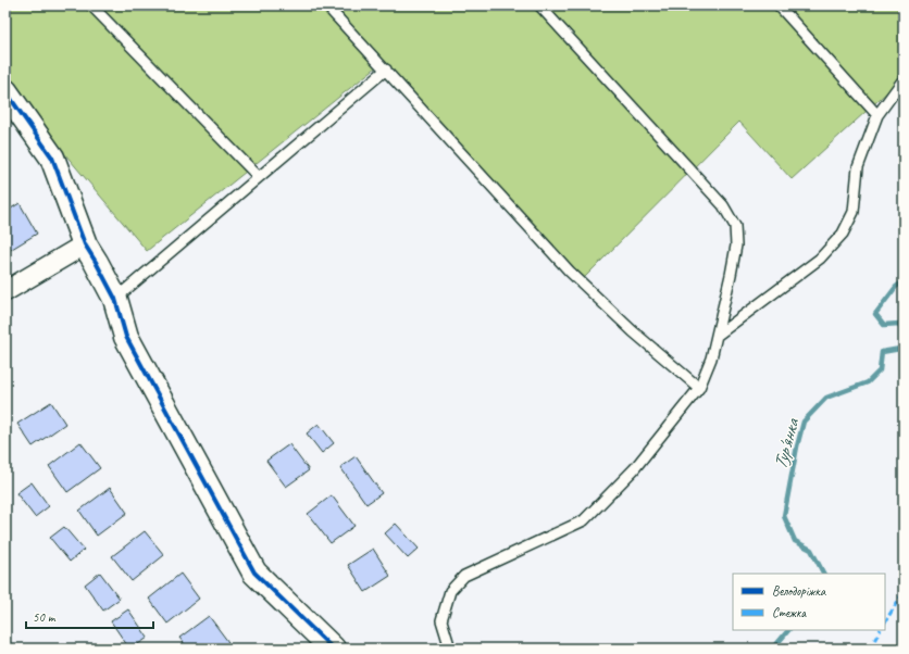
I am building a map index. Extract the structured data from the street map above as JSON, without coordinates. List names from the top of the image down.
{
  "water": ["Тур'янка"],
  "legend": ["Велодоріжка", "Стежка"],
  "scale_bar": "50 m"
}
